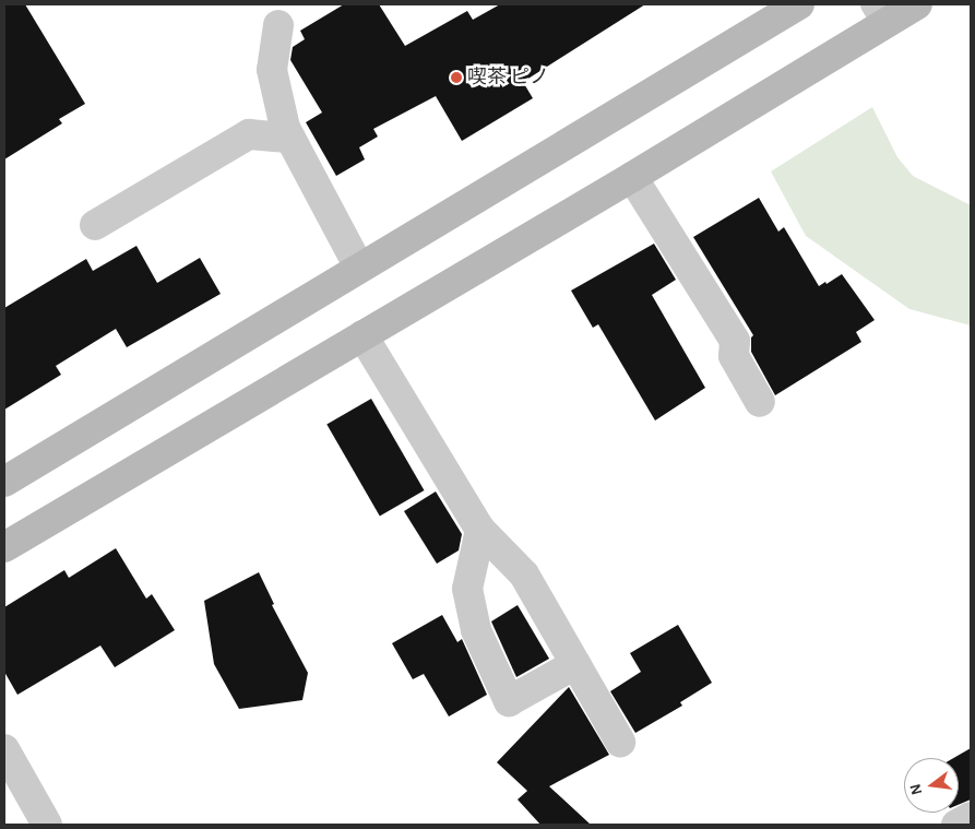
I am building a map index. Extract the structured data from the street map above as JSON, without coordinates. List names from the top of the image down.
{
  "places": ["喫茶 ピノ"],
  "north": "left"
}
